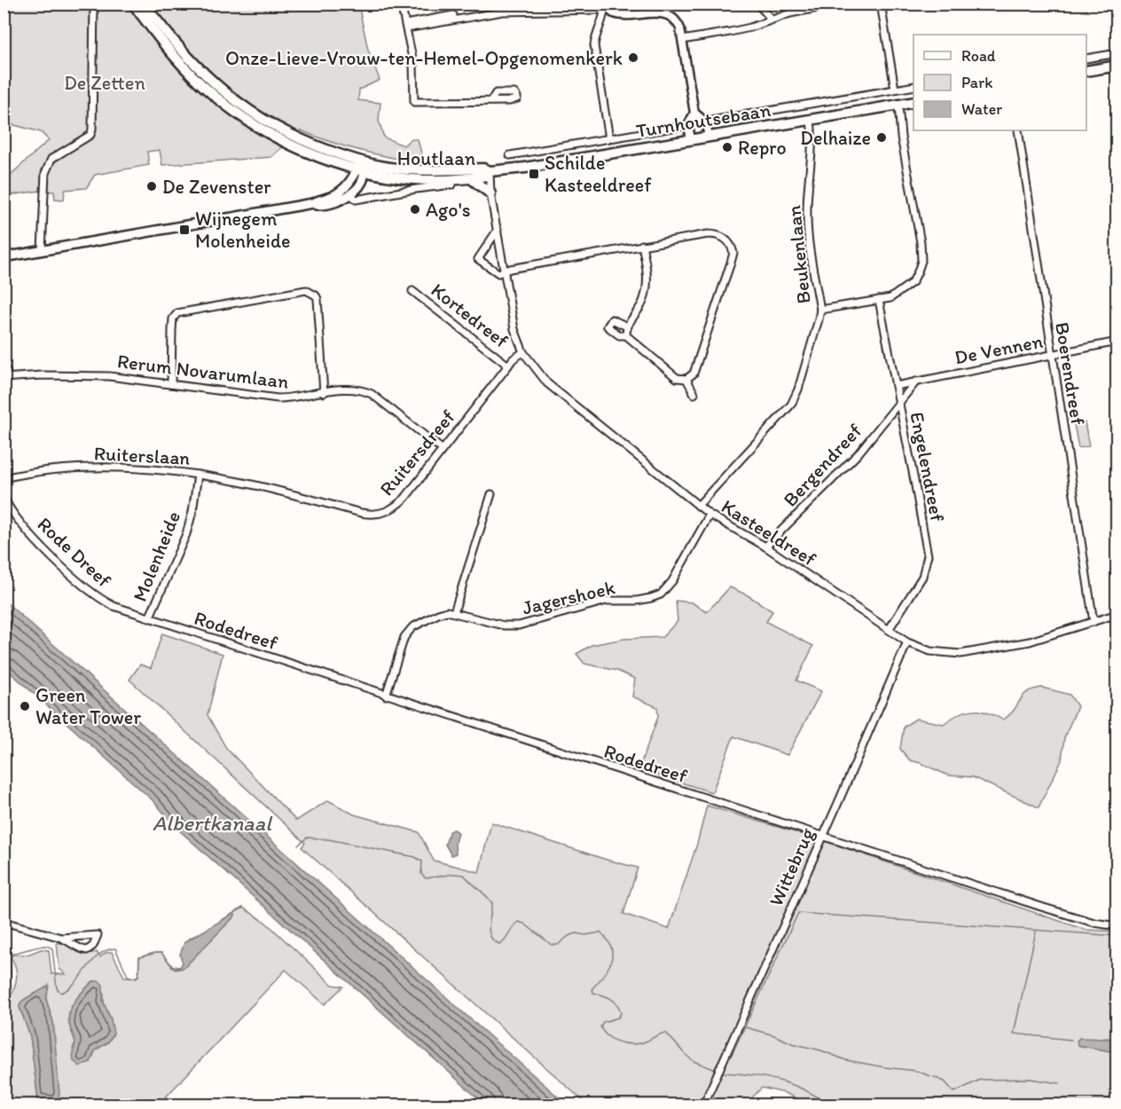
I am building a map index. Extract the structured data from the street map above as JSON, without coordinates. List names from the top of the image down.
{
  "streets": {
    "main road": ["Turnhoutsebaan", "Houtlaan"],
    "street": [
      "Beukenlaan",
      "Kortedreef",
      "De Vennen",
      "Rerum Novarumlaan",
      "Boerendreef",
      "Ruitersdreef",
      "Ruiterslaan",
      "Bergendreef",
      "Engelendreef",
      "Kasteeldreef",
      "Rode Dreef",
      "Molenheide",
      "Jagershoek",
      "Rodedreef",
      "Wittebrug"
    ]
  },
  "crossings": [
    ["Turnhoutsebaan", "Houtlaan"],
    ["Turnhoutsebaan", "Beukenlaan"],
    ["Turnhoutsebaan", "Kasteeldreef"],
    ["Houtlaan", "Kasteeldreef"],
    ["Beukenlaan", "Kasteeldreef"],
    ["Kortedreef", "Ruitersdreef"],
    ["De Vennen", "Boerendreef"],
    ["De Vennen", "Engelendreef"],
    ["Rerum Novarumlaan", "Ruitersdreef"],
    ["Boerendreef", "Kasteeldreef"],
    ["Ruitersdreef", "Ruiterslaan"],
    ["Ruitersdreef", "Kasteeldreef"],
    ["Ruiterslaan", "Molenheide"],
    ["Bergendreef", "Engelendreef"],
    ["Bergendreef", "Kasteeldreef"],
    ["Engelendreef", "Kasteeldreef"],
    ["Kasteeldreef", "Jagershoek"],
    ["Kasteeldreef", "Wittebrug"],
    ["Rode Dreef", "Molenheide"],
    ["Rode Dreef", "Rodedreef"],
    ["Rodedreef", "Wittebrug"]
  ],
  "water": ["Albertkanaal"],
  "parks": ["De Zetten"],
  "places": {
    "other": [
      "Onze-Lieve-Vrouw-ten-Hemel-Opgenomenkerk",
      "Delhaize",
      "Repro",
      "De Zevenster",
      "Ago's",
      "Green Water Tower"
    ],
    "transit": ["Schilde Kasteeldreef", "Wijnegem Molenheide"]
  },
  "legend": ["Road", "Park", "Water"]
}
